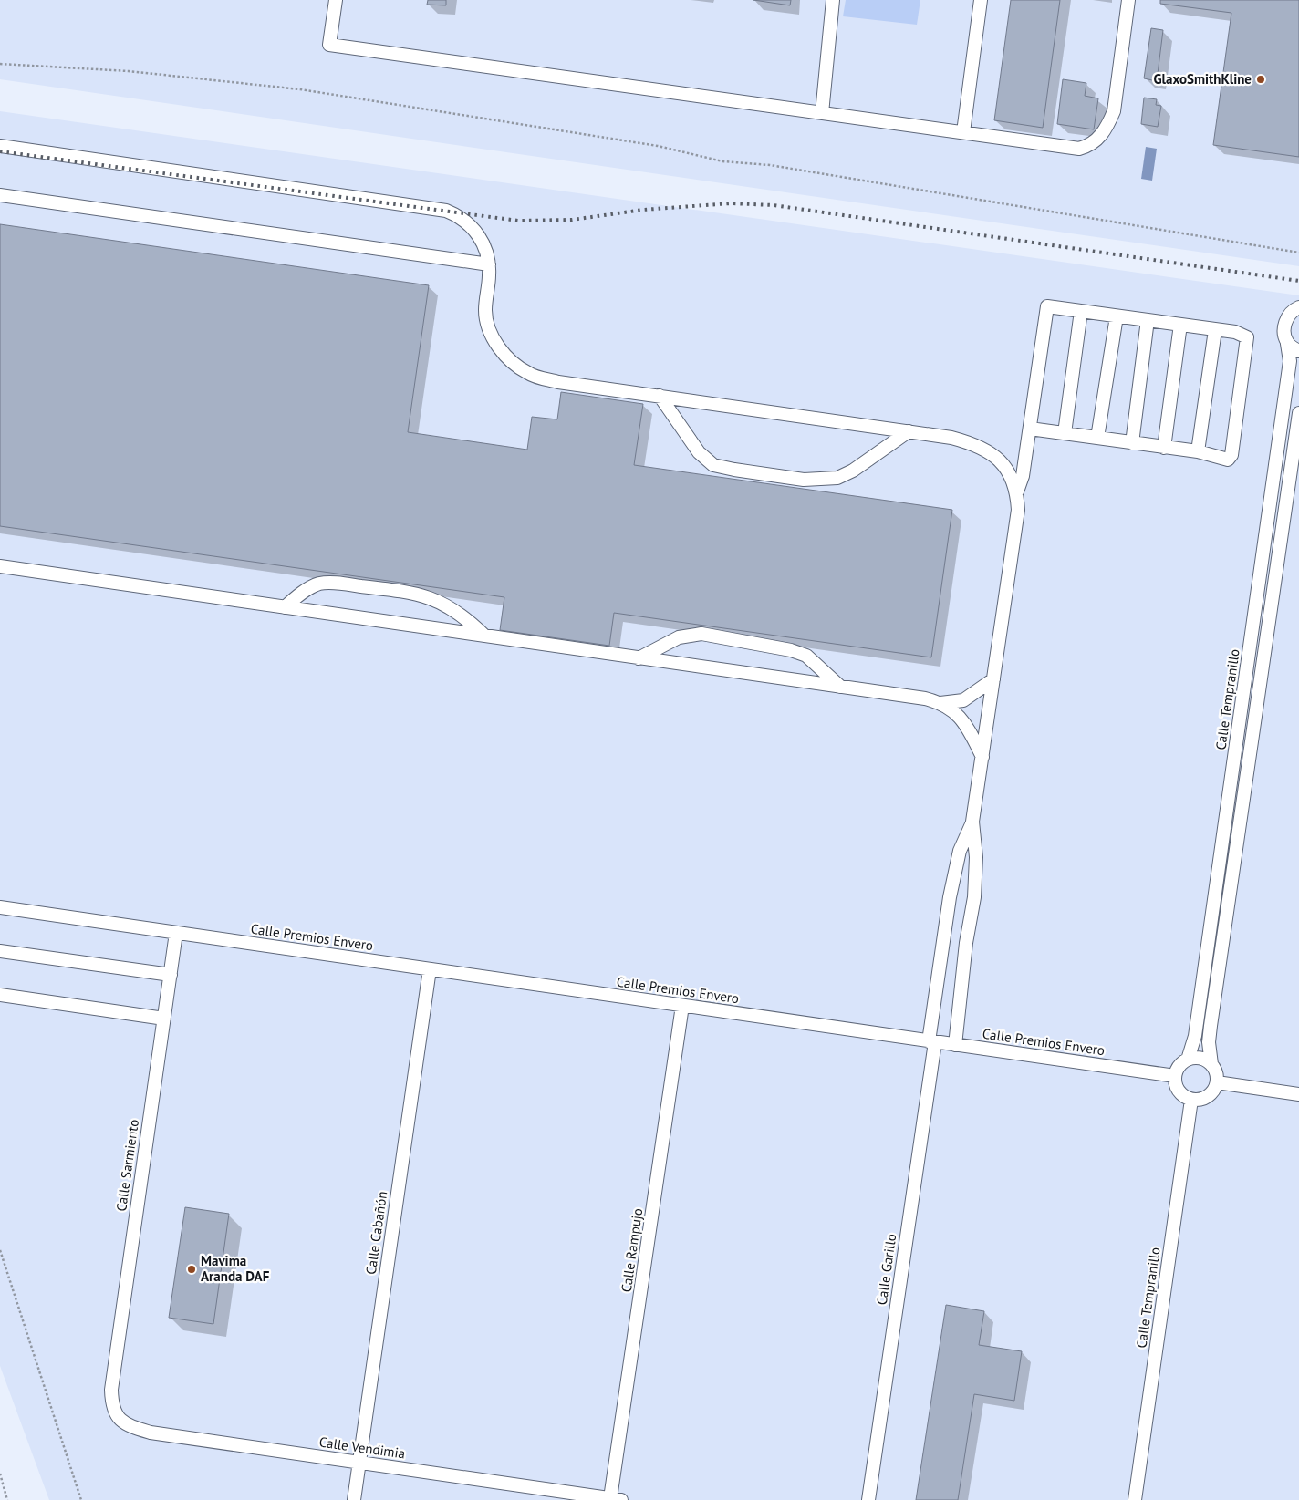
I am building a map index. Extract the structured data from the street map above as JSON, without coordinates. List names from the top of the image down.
{
  "streets": {
    "street": [
      "Calle Tempranillo",
      "Calle Premios Envero",
      "Calle Sarmiento",
      "Calle Cabañón",
      "Calle Rampujo",
      "Calle Garillo",
      "Calle Vendimia"
    ]
  },
  "crossings": [
    ["Calle Tempranillo", "Calle Premios Envero"],
    ["Calle Premios Envero", "Calle Sarmiento"],
    ["Calle Premios Envero", "Calle Cabañón"],
    ["Calle Premios Envero", "Calle Rampujo"],
    ["Calle Premios Envero", "Calle Garillo"],
    ["Calle Sarmiento", "Calle Vendimia"],
    ["Calle Cabañón", "Calle Vendimia"],
    ["Calle Rampujo", "Calle Vendimia"]
  ],
  "places": ["GlaxoSmithKline", "Mavima Aranda DAF"]
}
